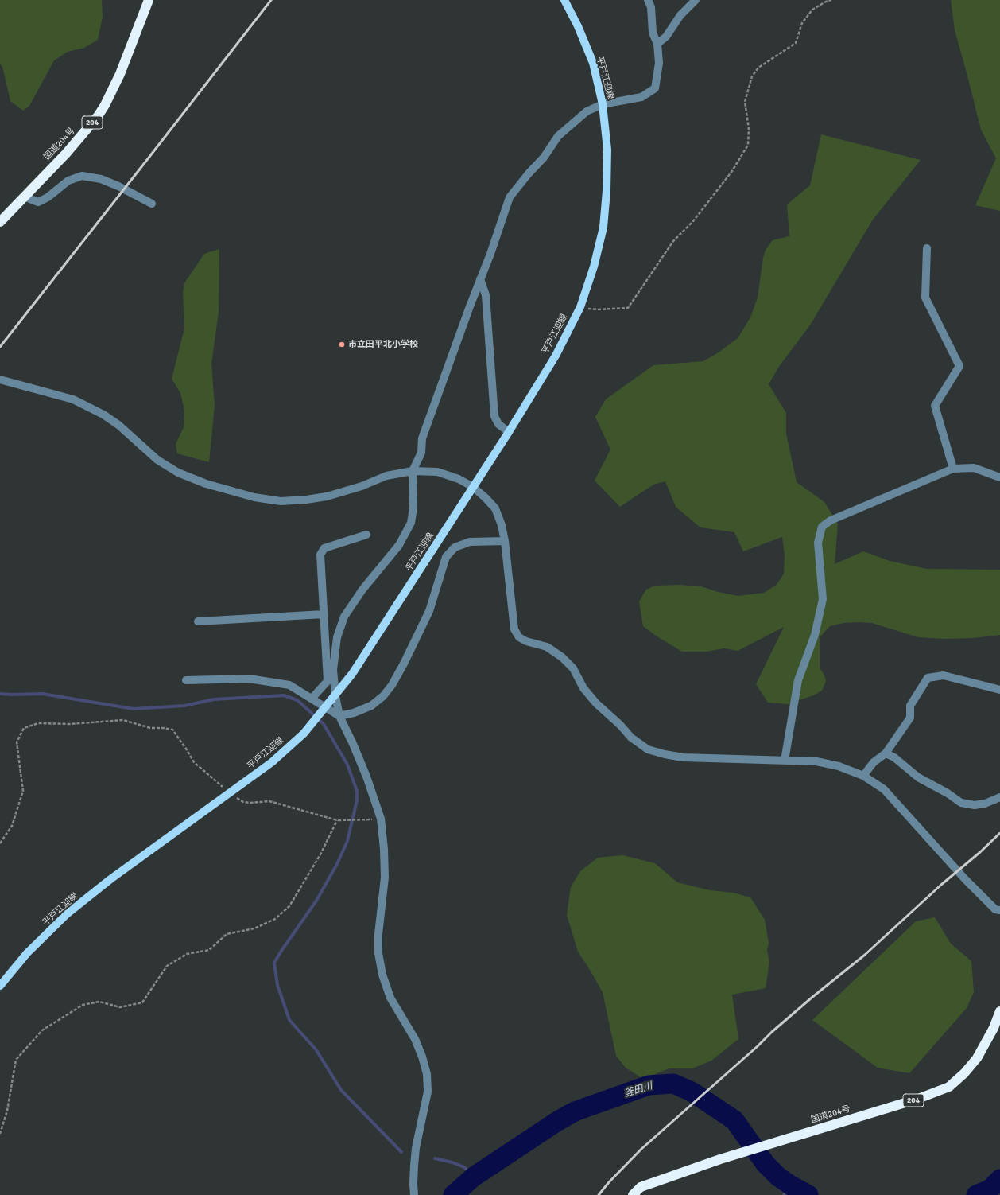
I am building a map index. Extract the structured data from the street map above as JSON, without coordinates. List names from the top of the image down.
{
  "streets": {
    "highway": ["204", "国道204号"],
    "main road": ["平戸江迎線"]
  },
  "water": ["釜田川"],
  "places": ["市立田平北小学校"]
}
